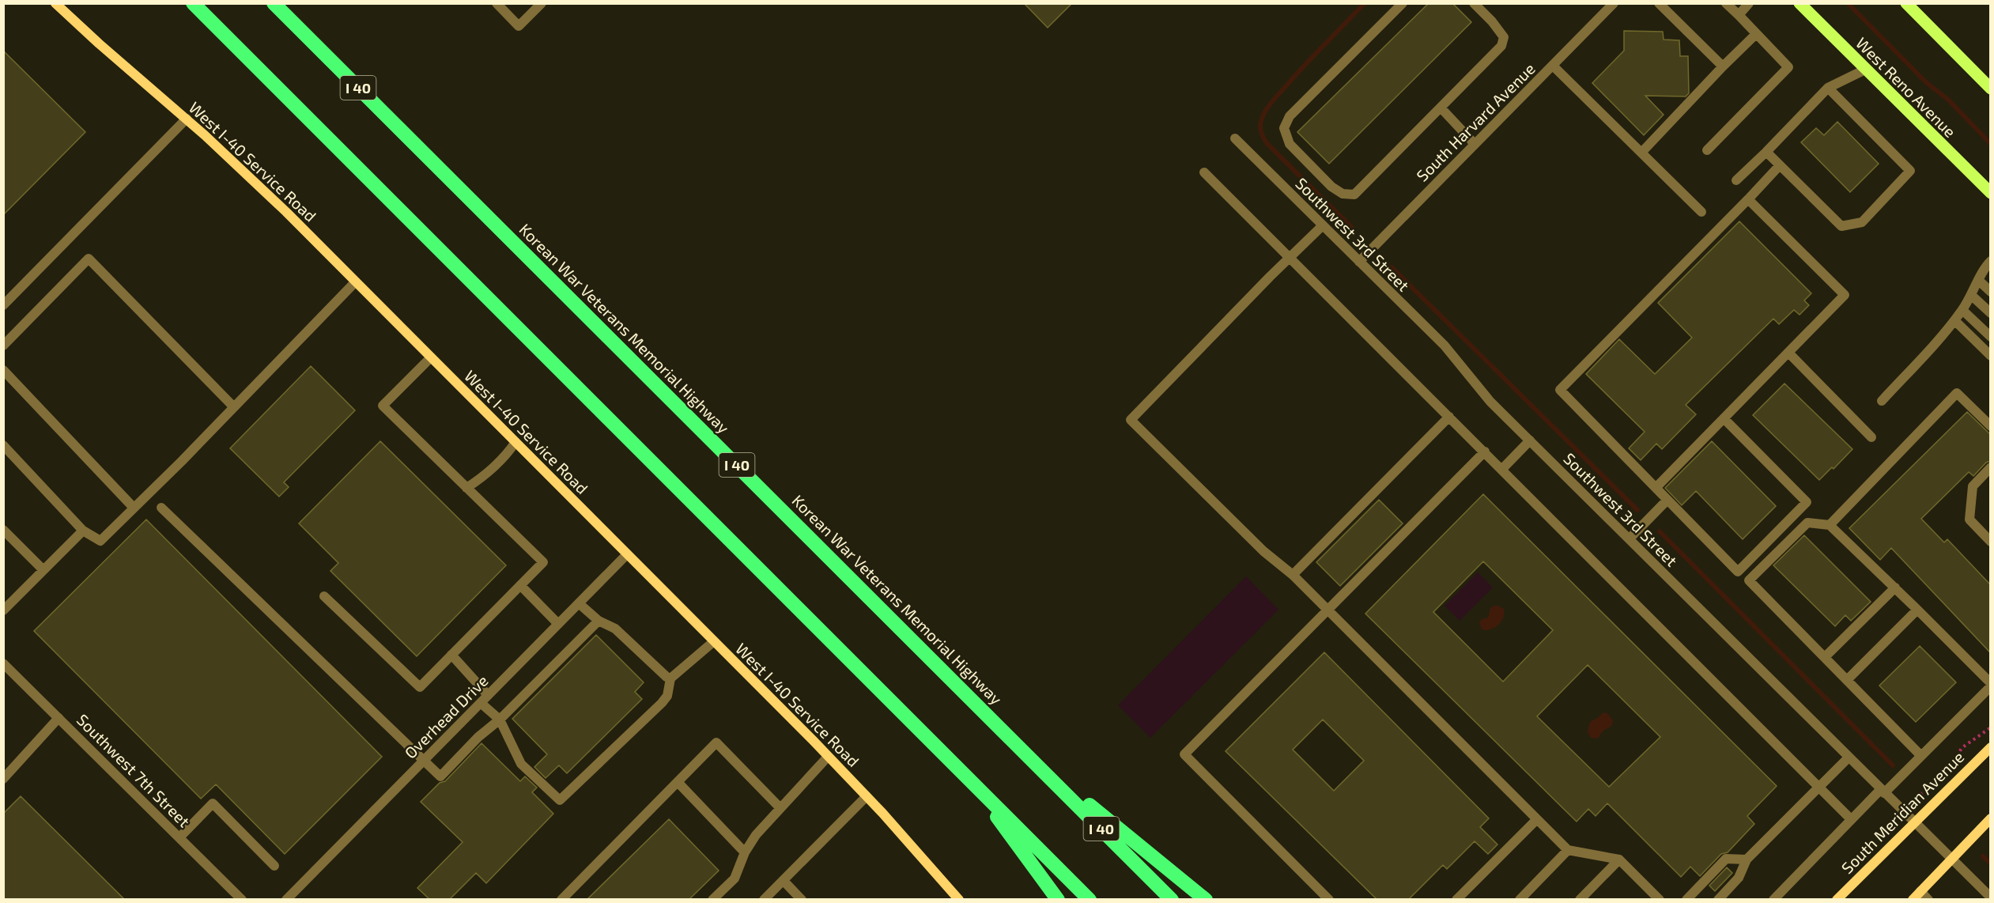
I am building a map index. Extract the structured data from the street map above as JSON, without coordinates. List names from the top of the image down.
{
  "streets": {
    "highway": ["I 40", "Korean War Veterans Memorial Highway"],
    "main road": ["West Reno Avenue"],
    "street": [
      "South Harvard Avenue",
      "West I-40 Service Road",
      "Southwest 3rd Street",
      "Overhead Drive",
      "Southwest 7th Street",
      "South Meridian Avenue"
    ]
  },
  "crossings": [
    ["South Harvard Avenue", "Southwest 3rd Street"],
    ["West I-40 Service Road", "Overhead Drive"],
    ["Southwest 3rd Street", "South Meridian Avenue"]
  ]
}
